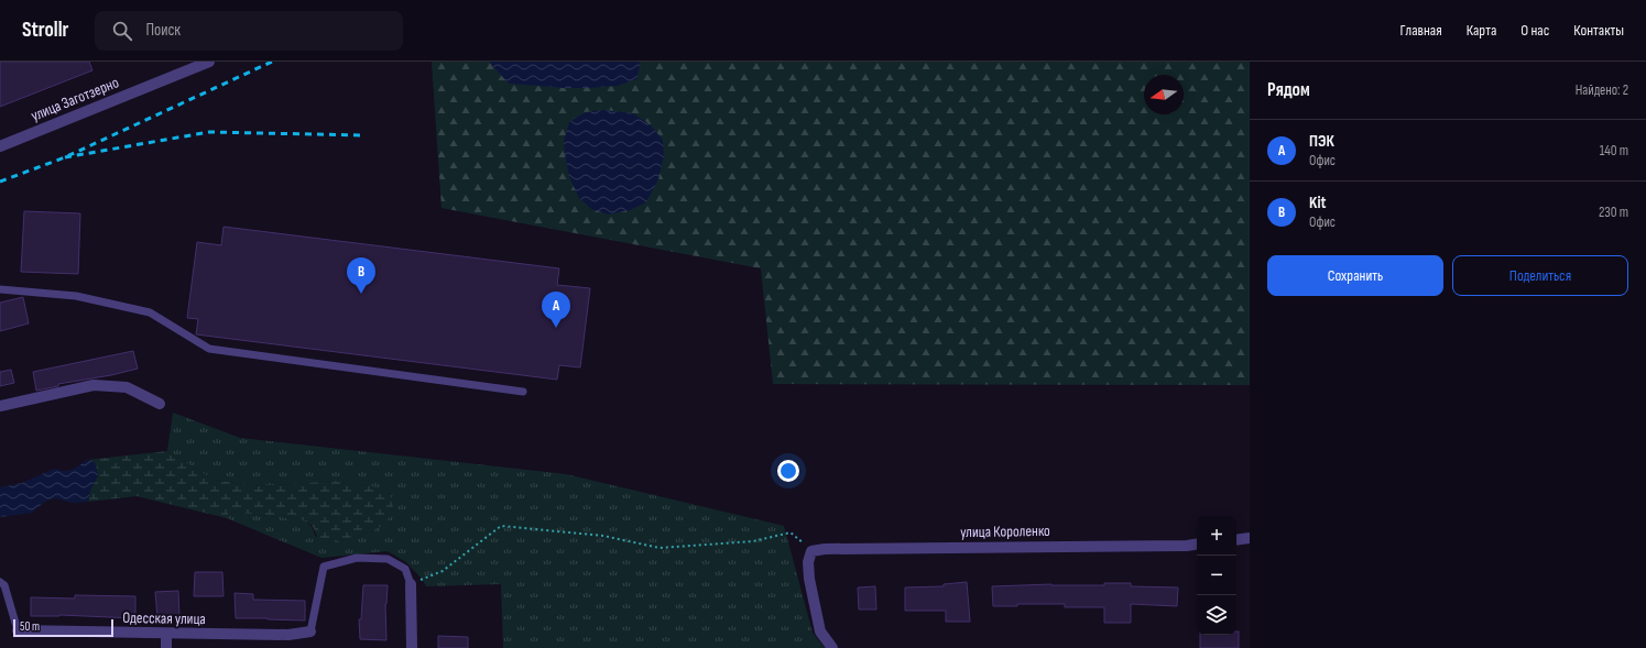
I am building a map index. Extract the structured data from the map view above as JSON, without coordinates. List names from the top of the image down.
{
  "streets": {
    "street": ["улица Заготзерно", "улица Короленко", "Одесская улица"]
  },
  "scale_bar": "50 m",
  "north": "left",
  "page": {
    "header": "Strollr",
    "search": "Поиск",
    "nav": [
      "Главная",
      "Карта",
      "О нас",
      "Контакты"
    ],
    "heading": ["Рядом", "Найдено: 2"],
    "list": [
      {
        "mark": "A",
        "name": "ПЭК",
        "note": "Офис",
        "value": "140 m"
      },
      {
        "mark": "B",
        "name": "Kit",
        "note": "Офис",
        "value": "230 m"
      }
    ],
    "buttons": ["Сохранить", "Поделиться"],
    "pins": ["B", "A"],
    "map_buttons": ["+", "−"],
    "scale": "50 m"
  }
}
